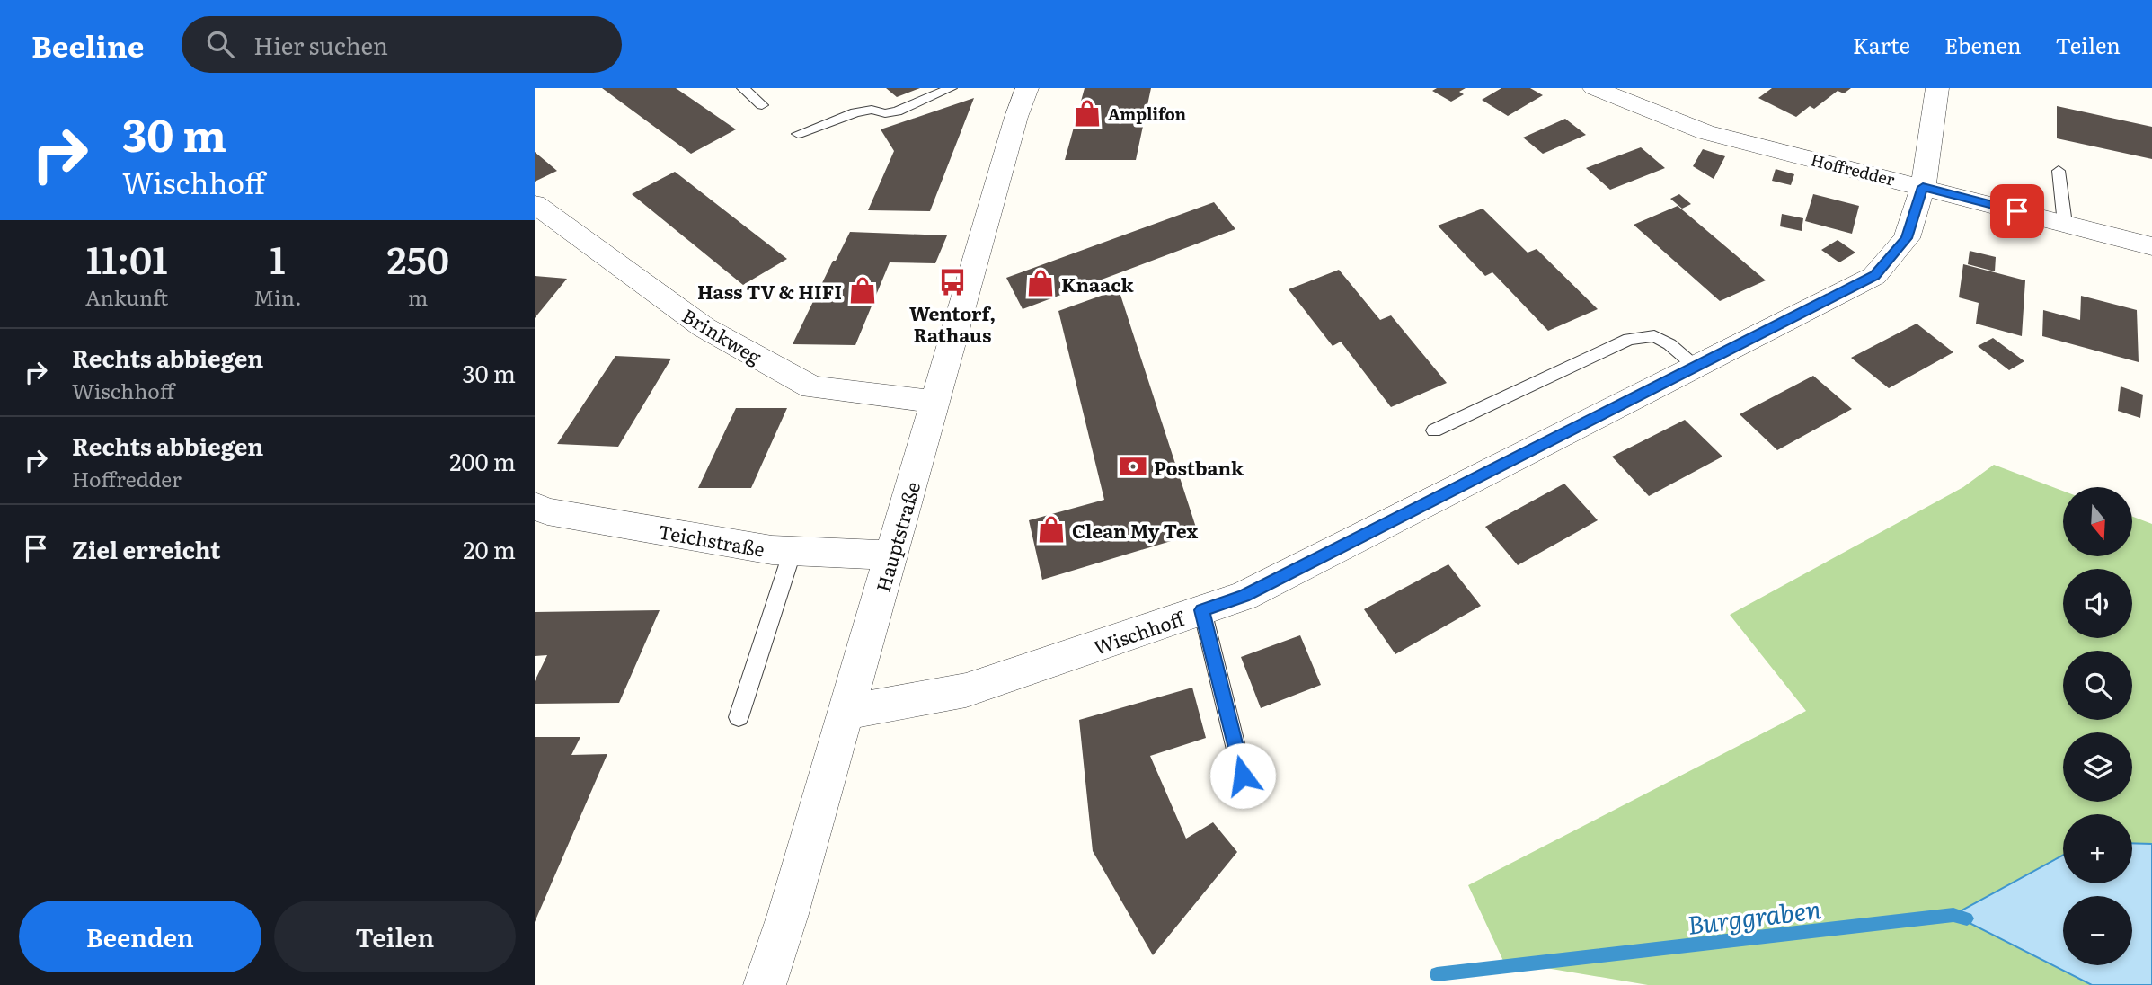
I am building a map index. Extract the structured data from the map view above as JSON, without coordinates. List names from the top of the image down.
{
  "streets": {
    "street": [
      "Hoffredder",
      "Brinkweg",
      "Hauptstraße",
      "Teichstraße",
      "Wischhoff"
    ]
  },
  "crossings": [
    ["Hoffredder", "Wischhoff"],
    ["Brinkweg", "Hauptstraße"],
    ["Hauptstraße", "Teichstraße"],
    ["Hauptstraße", "Wischhoff"]
  ],
  "water": ["Burggraben"],
  "places": {
    "shop": [
      "Amplifon",
      "Knaack",
      "Hass TV & HIFI",
      "Clean My Tex"
    ],
    "bus stop": ["Wentorf, Rathaus"],
    "bank": ["Postbank"]
  },
  "north": "bottom",
  "page": {
    "header": "Beeline",
    "search": "Hier suchen",
    "nav": ["Karte", "Ebenen", "Teilen"],
    "turn": ["30 m", "Wischhoff"],
    "eta": [
      "11:01",
      "Ankunft",
      "1",
      "Min.",
      "250",
      "m"
    ],
    "list": [
      {
        "name": "Rechts abbiegen",
        "note": "Wischhoff",
        "value": "30 m"
      },
      {
        "name": "Rechts abbiegen",
        "note": "Hoffredder",
        "value": "200 m"
      },
      {
        "name": "Ziel erreicht",
        "value": "20 m"
      }
    ],
    "map_buttons": ["+", "−"],
    "buttons": ["Beenden", "Teilen"]
  }
}
